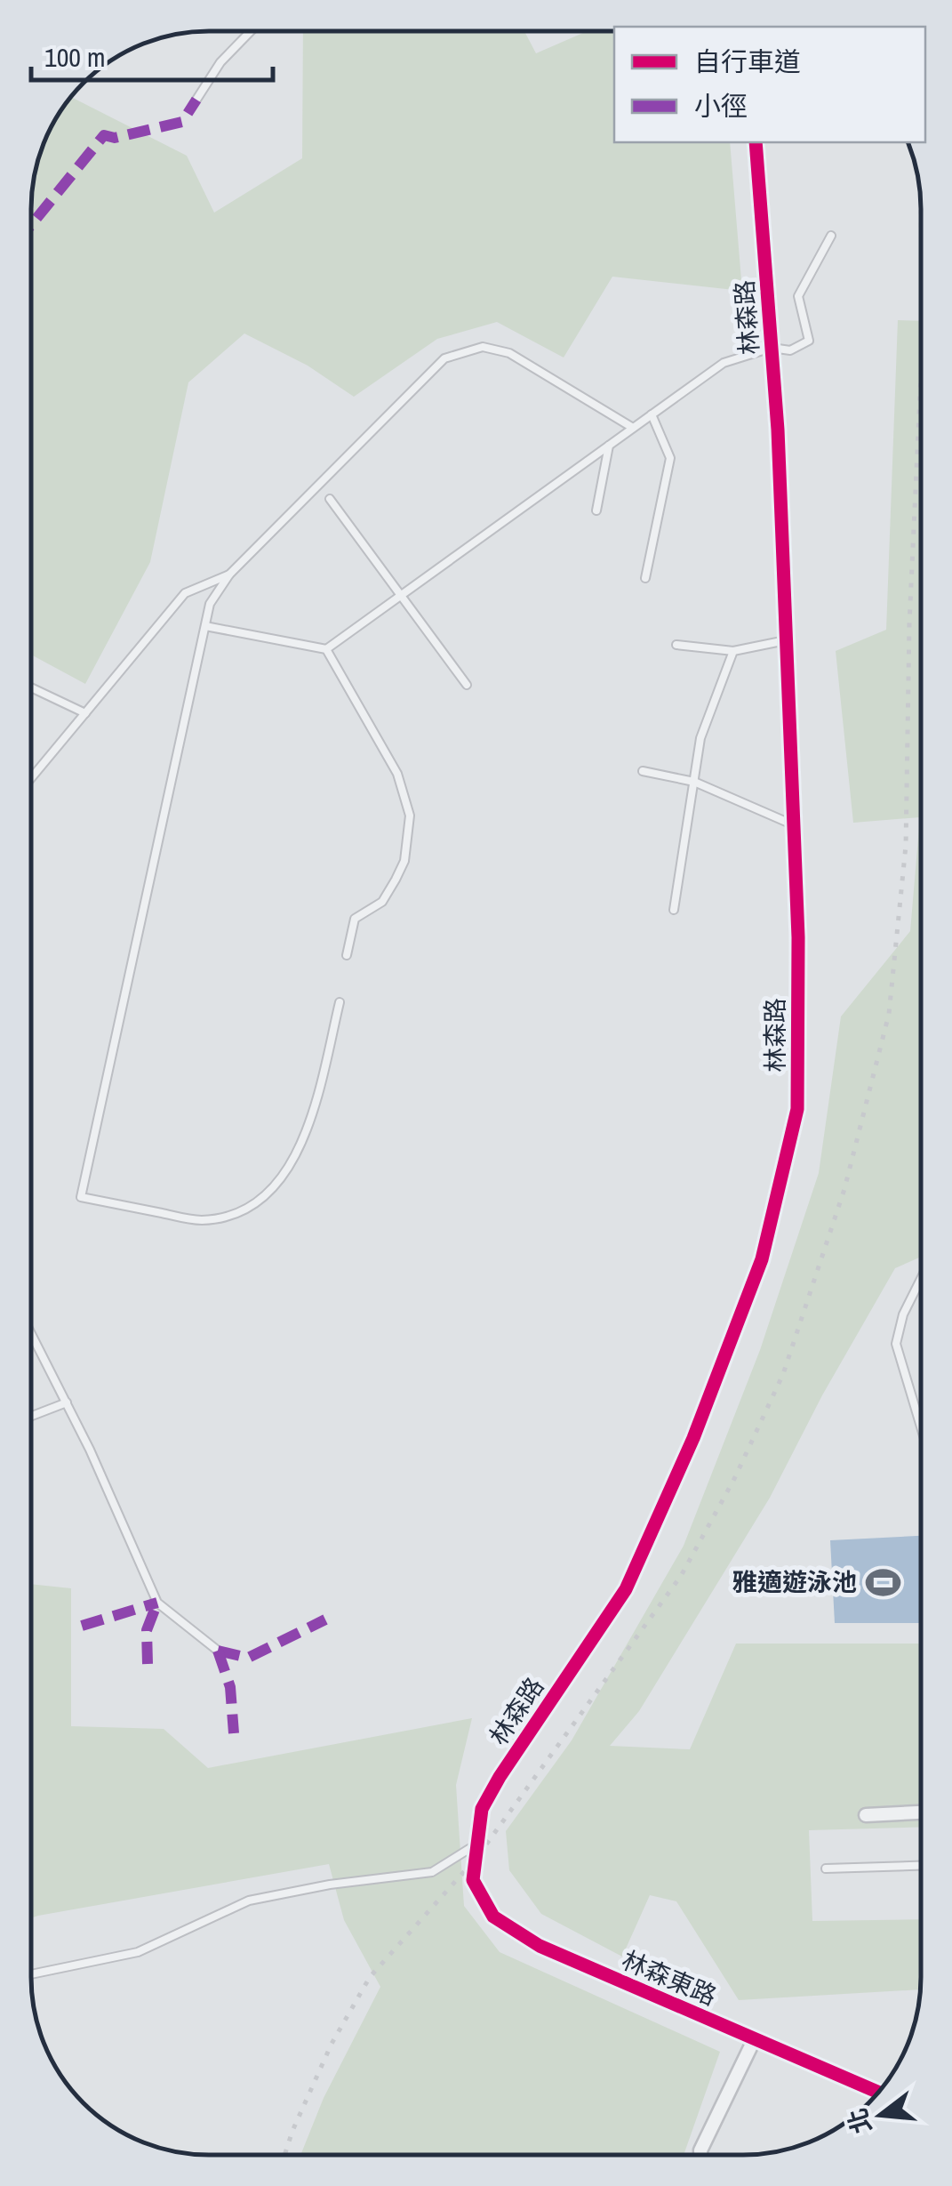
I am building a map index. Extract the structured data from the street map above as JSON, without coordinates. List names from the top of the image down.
{
  "streets": {
    "main road": ["林森路", "林森東路"]
  },
  "crossings": [
    ["林森路", "林森東路"]
  ],
  "places": {
    "sports": ["雅適遊泳池"]
  },
  "legend": ["自行車道", "小徑"],
  "scale_bar": "100 m",
  "north": "left"
}
